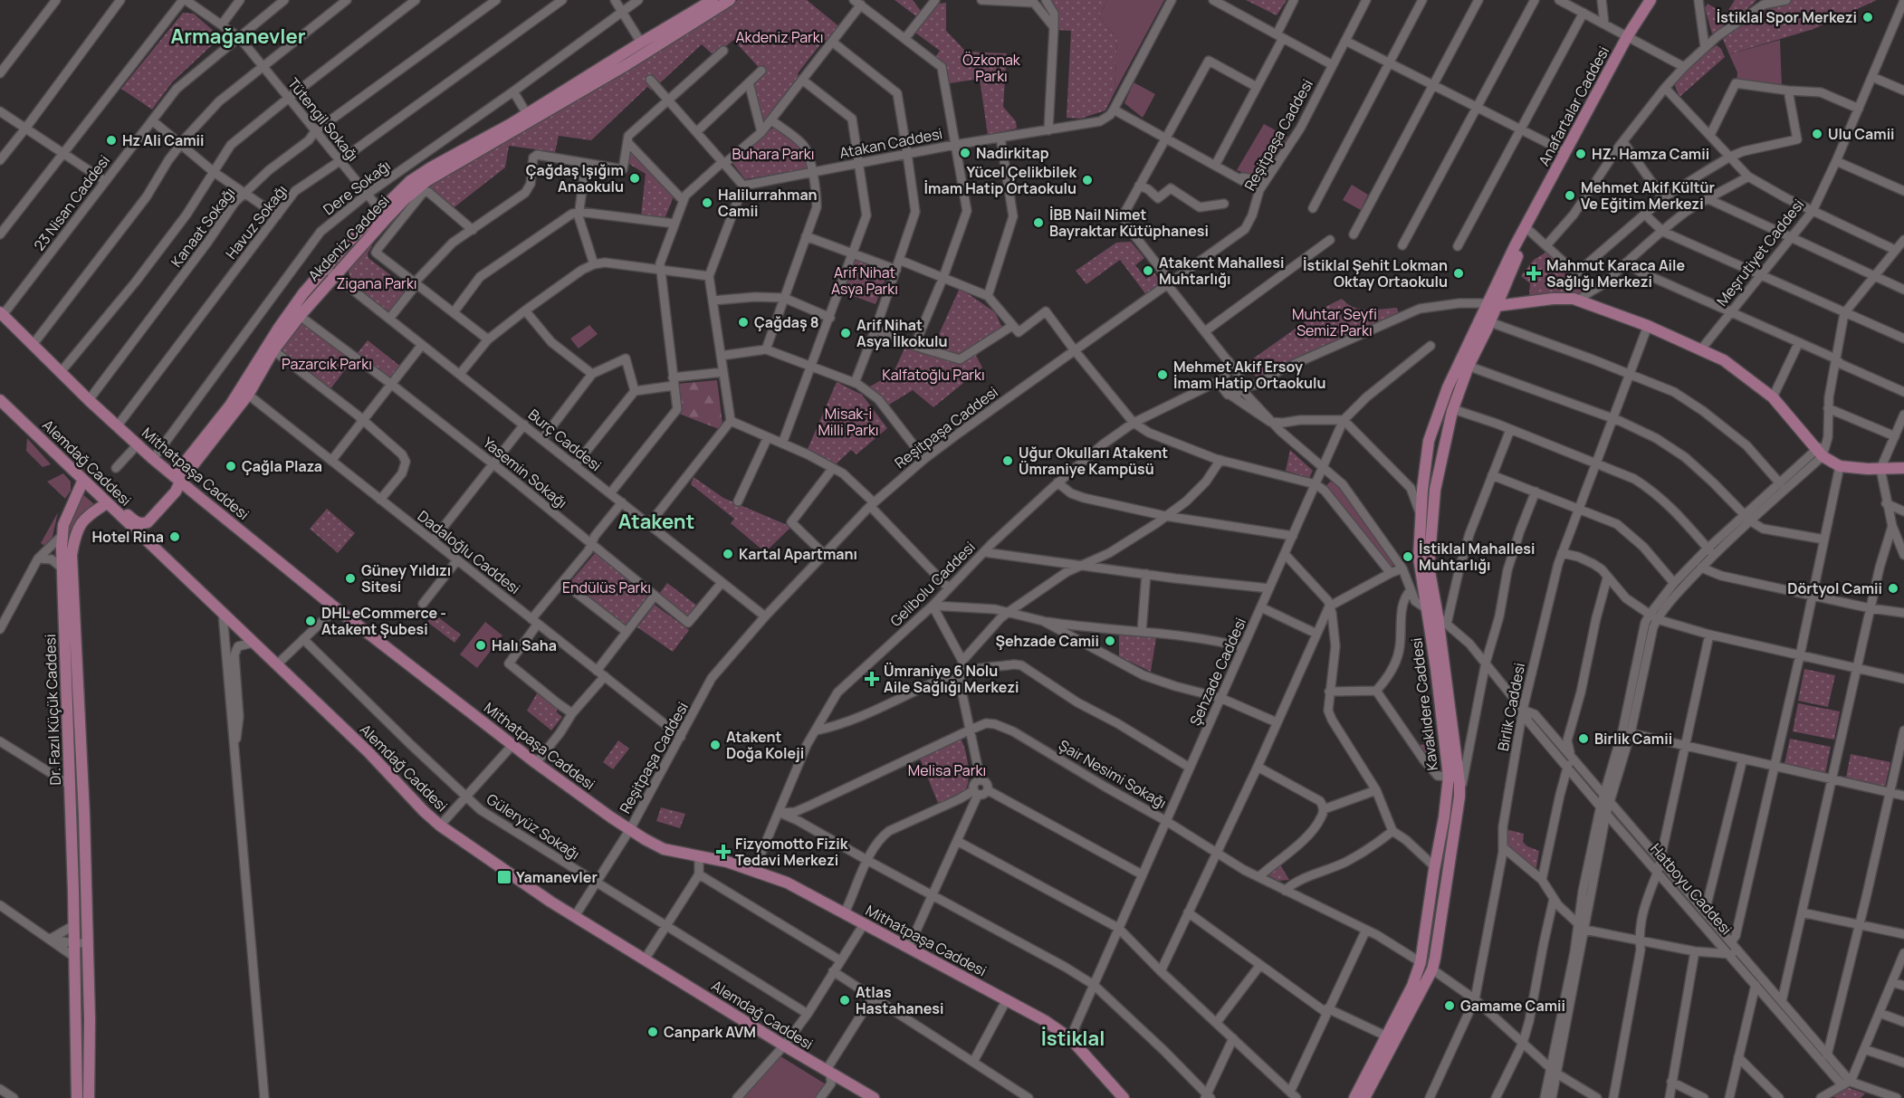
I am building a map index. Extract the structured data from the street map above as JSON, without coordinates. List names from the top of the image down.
{
  "streets": {
    "main road": [
      "Anafartalar Caddesi",
      "Akdeniz Caddesi",
      "Alemdağ Caddesi",
      "Mithatpaşa Caddesi",
      "Kavaklıdere Caddesi",
      "Dr. Fazıl Küçük Caddesi"
    ],
    "street": [
      "Tütengil Sokağı",
      "Reşitpaşa Caddesi",
      "Atakan Caddesi",
      "Dere Sokağı",
      "23 Nisan Caddesi",
      "Havuz Sokağı",
      "Kanaat Sokağı",
      "Meşrutiyet Caddesi",
      "Burç Caddesi",
      "Yasemin Sokağı",
      "Dadaloğlu Caddesi",
      "Gelibolu Caddesi",
      "Şehzade Caddesi",
      "Birlik Caddesi",
      "Şair Nesimi Sokağı",
      "Güleryüz Sokağı",
      "Hatboyu Caddesi"
    ]
  },
  "crossings": [
    ["Anafartalar Caddesi", "Kavaklıdere Caddesi"],
    ["Tütengil Sokağı", "Dere Sokağı"],
    ["Tütengil Sokağı", "23 Nisan Caddesi"],
    ["Tütengil Sokağı", "Havuz Sokağı"],
    ["Tütengil Sokağı", "Kanaat Sokağı"],
    ["Tütengil Sokağı", "Akdeniz Caddesi"],
    ["Reşitpaşa Caddesi", "Burç Caddesi"],
    ["Reşitpaşa Caddesi", "Alemdağ Caddesi"],
    ["Reşitpaşa Caddesi", "Mithatpaşa Caddesi"],
    ["Reşitpaşa Caddesi", "Dadaloğlu Caddesi"],
    ["Reşitpaşa Caddesi", "Güleryüz Sokağı"],
    ["Dere Sokağı", "Mithatpaşa Caddesi"],
    ["23 Nisan Caddesi", "Mithatpaşa Caddesi"],
    ["Havuz Sokağı", "Mithatpaşa Caddesi"],
    ["Kanaat Sokağı", "Mithatpaşa Caddesi"],
    ["Akdeniz Caddesi", "Burç Caddesi"],
    ["Akdeniz Caddesi", "Alemdağ Caddesi"],
    ["Akdeniz Caddesi", "Yasemin Sokağı"],
    ["Akdeniz Caddesi", "Mithatpaşa Caddesi"],
    ["Akdeniz Caddesi", "Dadaloğlu Caddesi"],
    ["Burç Caddesi", "Yasemin Sokağı"],
    ["Alemdağ Caddesi", "Dr. Fazıl Küçük Caddesi"],
    ["Mithatpaşa Caddesi", "Gelibolu Caddesi"],
    ["Mithatpaşa Caddesi", "Şehzade Caddesi"],
    ["Gelibolu Caddesi", "Şair Nesimi Sokağı"],
    ["Gelibolu Caddesi", "Hatboyu Caddesi"],
    ["Şehzade Caddesi", "Şair Nesimi Sokağı"],
    ["Şehzade Caddesi", "Hatboyu Caddesi"],
    ["Kavaklıdere Caddesi", "Şair Nesimi Sokağı"],
    ["Kavaklıdere Caddesi", "Hatboyu Caddesi"],
    ["Birlik Caddesi", "Hatboyu Caddesi"]
  ],
  "districts": ["Armağanevler", "Atakent", "İstiklal"],
  "parks": [
    "Akdeniz Parkı",
    "Özkonak Parkı",
    "Buhara Parkı",
    "Arif Nihat Asya Parkı",
    "Zigana Parkı",
    "Muhtar Seyfi Semiz Parkı",
    "Pazarcık Parkı",
    "Kalfatoğlu Parkı",
    "Misak-i Milli Parkı",
    "Endülüs Parkı",
    "Melisa Parkı"
  ],
  "places": {
    "other": [
      "İstiklal Spor Merkezi",
      "Ulu Camii",
      "Hz Ali Camii",
      "Nadirkitap",
      "HZ. Hamza Camii",
      "Çağdaş Işığım Anaokulu",
      "Yücel Çelikbilek İmam Hatip Ortaokulu",
      "Mehmet Akif Kültür Ve Eğitim Merkezi",
      "Halilurrahman Camii",
      "İBB Nail Nimet Bayraktar Kütüphanesi",
      "Atakent Mahallesi Muhtarlığı",
      "İstiklal Şehit Lokman Oktay Ortaokulu",
      "Çağdaş 8",
      "Arif Nihat Asya İlkokulu",
      "Mehmet Akif Ersoy İmam Hatip Ortaokulu",
      "Uğur Okulları Atakent Ümraniye Kampüsü",
      "Çağla Plaza",
      "Hotel Rina",
      "Kartal Apartmanı",
      "İstiklal Mahallesi Muhtarlığı",
      "Güney Yıldızı Sitesi",
      "Dörtyol Camii",
      "DHL eCommerce - Atakent Şubesi",
      "Şehzade Camii",
      "Halı Saha",
      "Birlik Camii",
      "Atakent Doğa Koleji",
      "Atlas Hastahanesi",
      "Gamame Camii",
      "Canpark AVM"
    ],
    "health": ["Mahmut Karaca Aile Sağlığı Merkezi", "Ümraniye 6 Nolu Aile Sağlığı Merkezi", "Fizyomotto Fizik Tedavi Merkezi"],
    "transit": ["Yamanevler"]
  }
}
